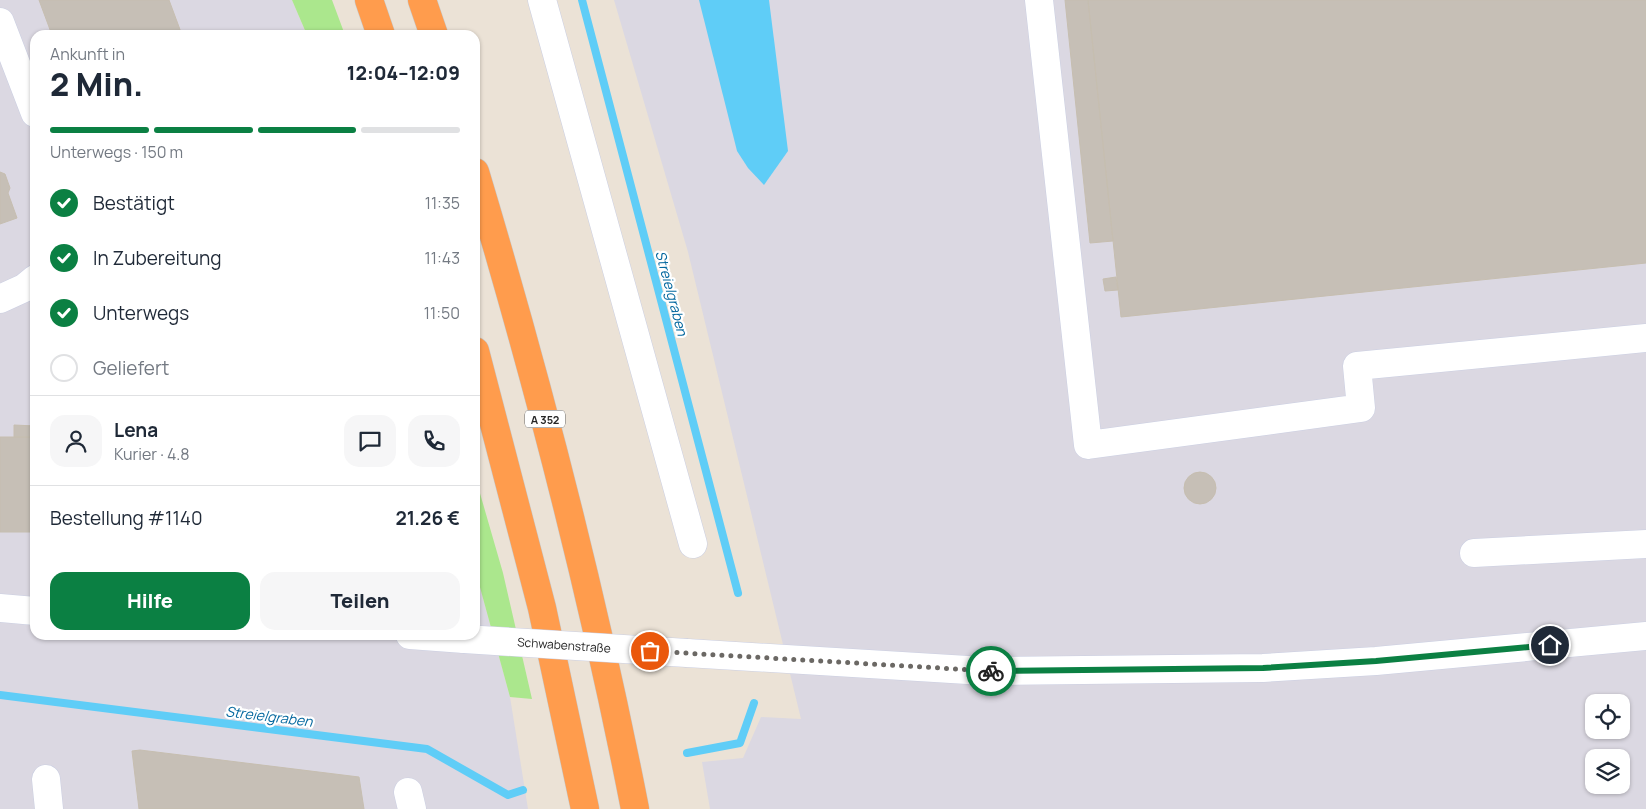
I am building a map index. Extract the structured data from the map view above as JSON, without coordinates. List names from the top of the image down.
{
  "streets": {
    "highway": ["A 352"],
    "street": ["Schwabenstraße"]
  },
  "water": ["Streielgraben"],
  "page": {
    "heading": ["2 Min.", "Ankunft in", "12:04–12:09"],
    "panel": [
      "Lena",
      "Kurier · 4.8",
      "Bestellung #1140",
      "21.26 €"
    ],
    "bar": "Unterwegs · 150 m",
    "list": [
      ["Bestätigt", "11:35"],
      ["In Zubereitung", "11:43"],
      ["Unterwegs", "11:50"],
      "Geliefert"
    ],
    "buttons": ["Hilfe", "Teilen"]
  }
}
